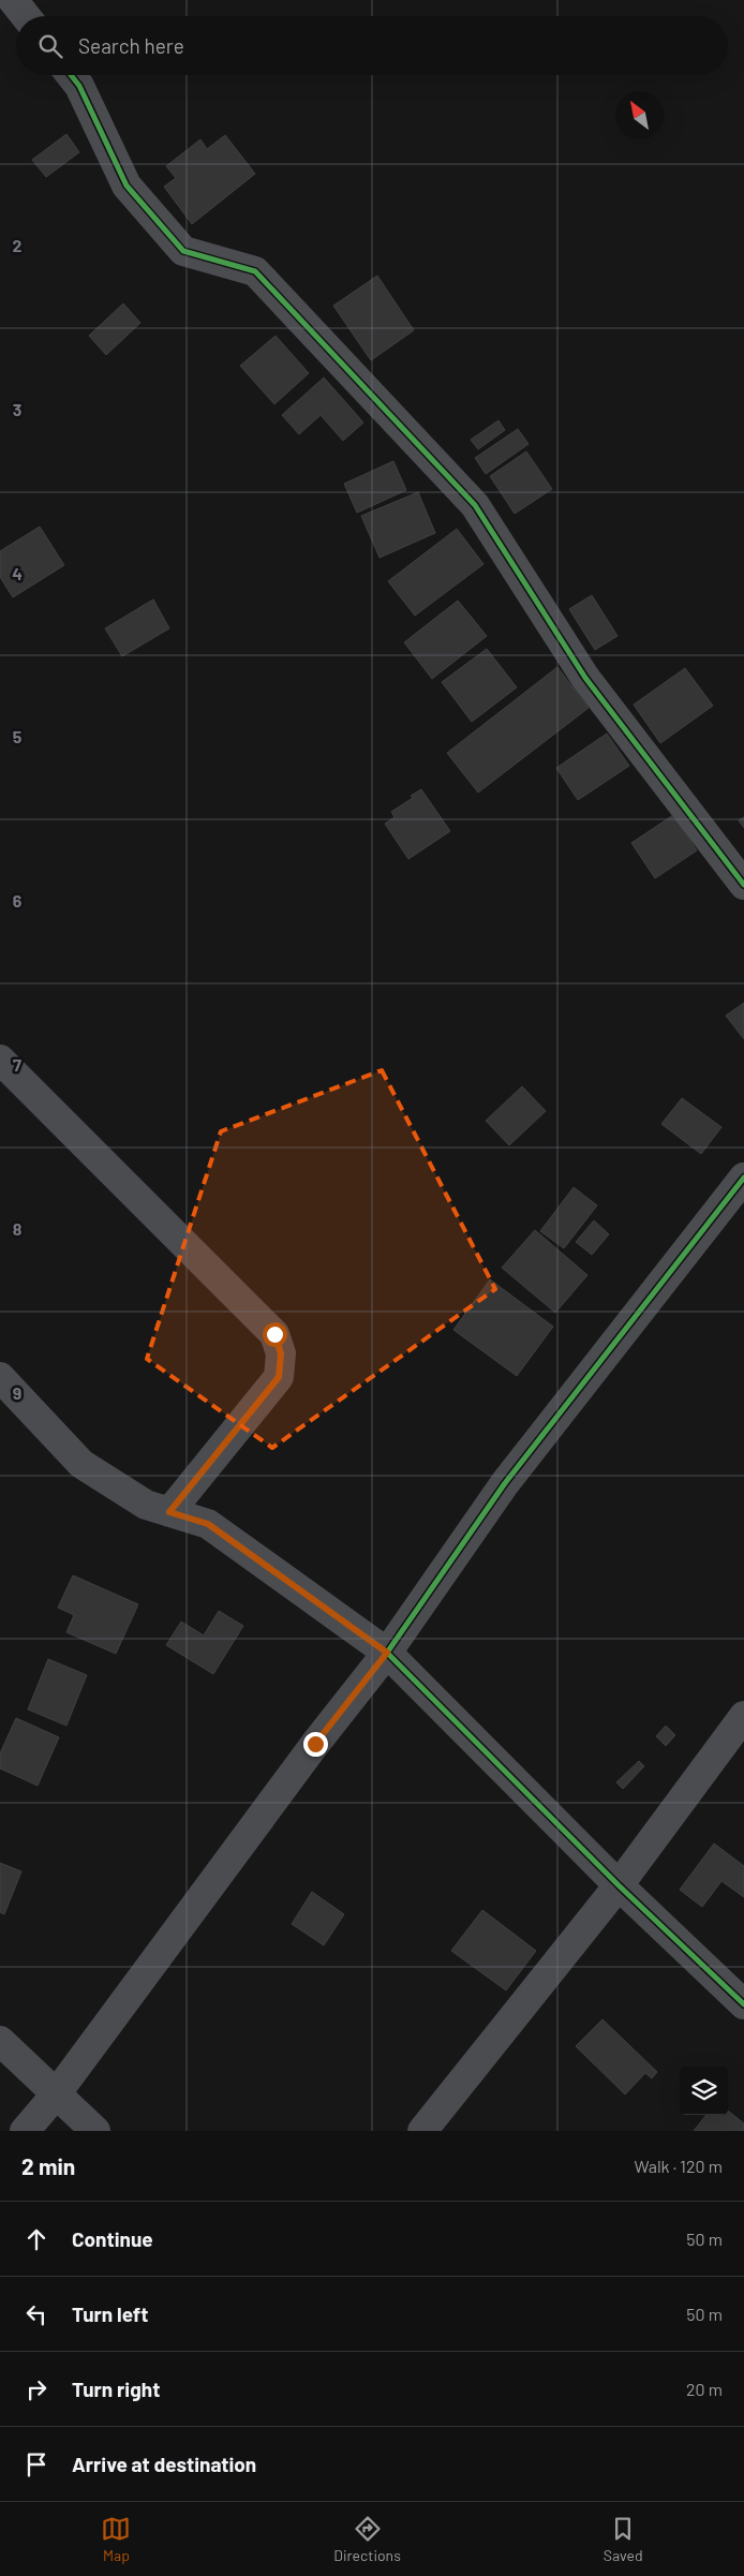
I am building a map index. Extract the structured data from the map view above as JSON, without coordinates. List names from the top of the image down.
{
  "north": "top left",
  "page": {
    "search": "Search here",
    "heading": ["2 min", "Walk · 120 m"],
    "list": [
      ["Continue", "50 m"],
      ["Turn left", "50 m"],
      ["Turn right", "20 m"],
      "Arrive at destination"
    ],
    "nav": ["Map", "Directions", "Saved"]
  },
  "grid": {
    "rows": [
      "2",
      "3",
      "4",
      "5",
      "6",
      "7",
      "8",
      "9"
    ]
  }
}
